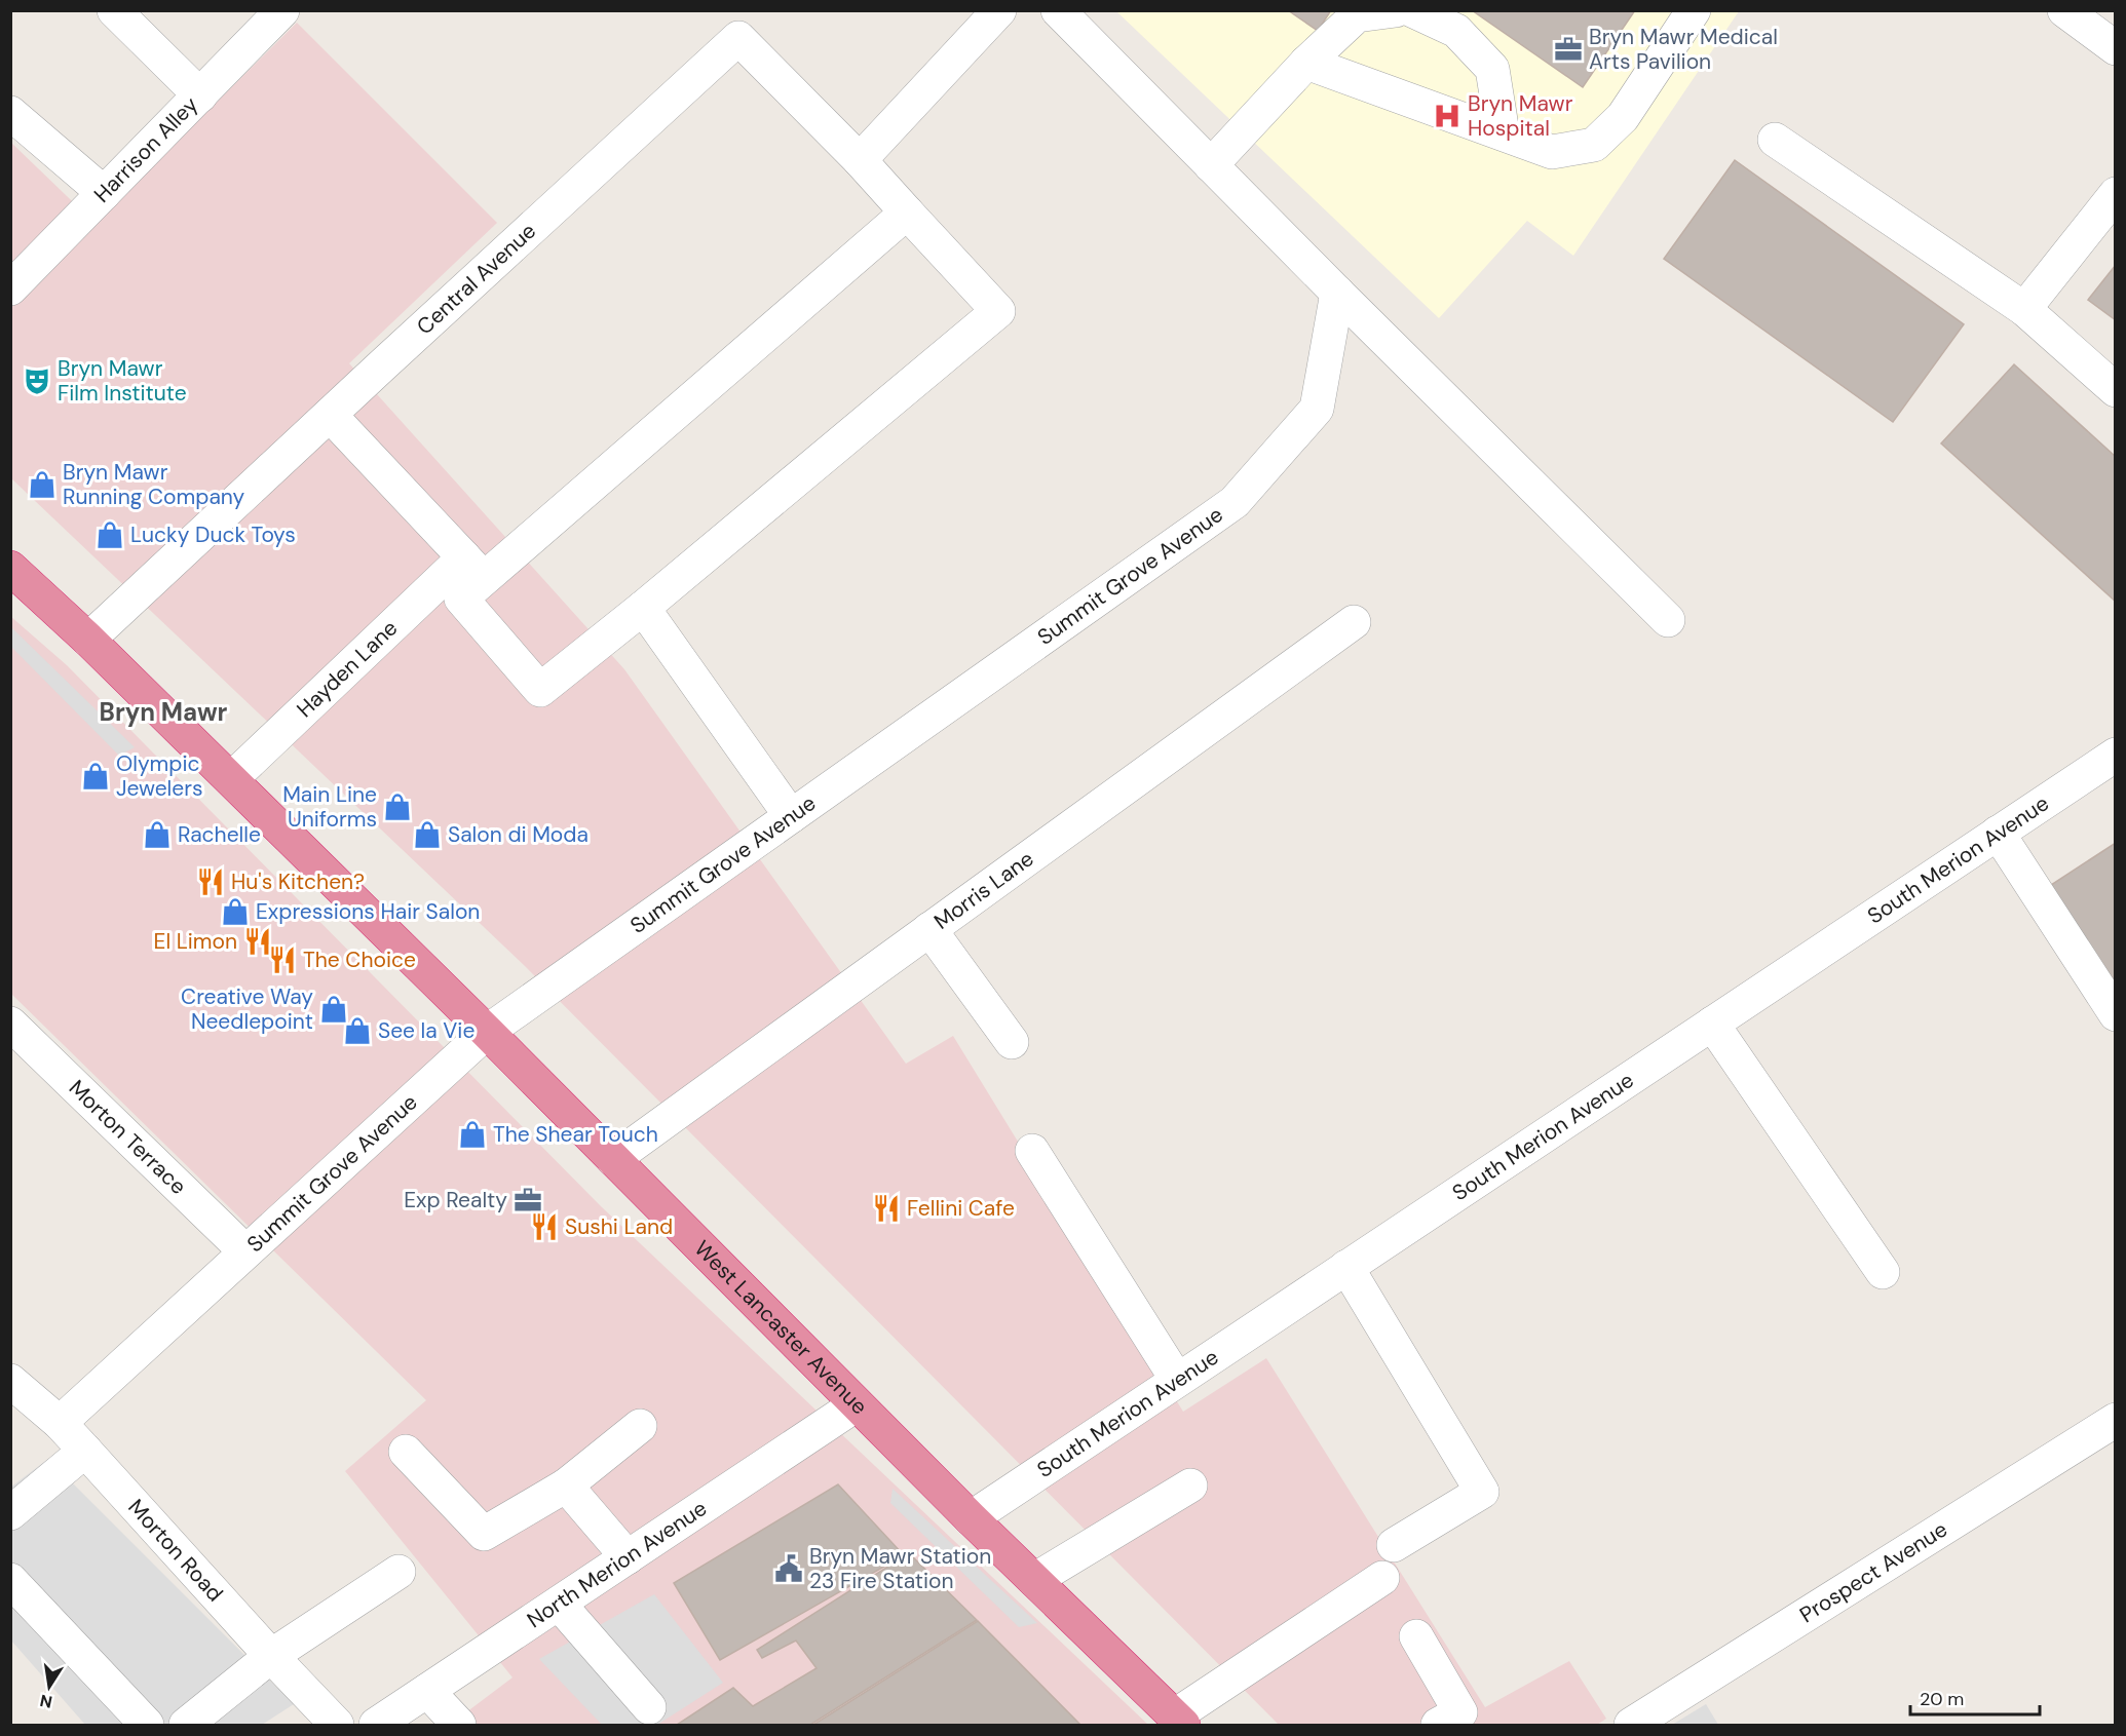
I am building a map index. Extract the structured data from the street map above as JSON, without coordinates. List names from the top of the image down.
{
  "streets": {
    "highway": ["West Lancaster Avenue"],
    "street": [
      "Harrison Alley",
      "Central Avenue",
      "Summit Grove Avenue",
      "Hayden Lane",
      "South Merion Avenue",
      "Morris Lane",
      "Morton Terrace",
      "Morton Road",
      "North Merion Avenue",
      "Prospect Avenue"
    ]
  },
  "crossings": [
    ["Central Avenue", "West Lancaster Avenue"],
    ["Summit Grove Avenue", "Morton Terrace"],
    ["Summit Grove Avenue", "West Lancaster Avenue"],
    ["Summit Grove Avenue", "Morton Road"],
    ["Hayden Lane", "West Lancaster Avenue"],
    ["South Merion Avenue", "West Lancaster Avenue"],
    ["Morris Lane", "West Lancaster Avenue"],
    ["West Lancaster Avenue", "North Merion Avenue"]
  ],
  "districts": ["Bryn Mawr"],
  "places": {
    "office": ["Bryn Mawr Medical Arts Pavilion", "Exp Realty"],
    "hospital": ["Bryn Mawr Hospital"],
    "theatre": ["Bryn Mawr Film Institute"],
    "shop": [
      "Bryn Mawr Running Company",
      "Lucky Duck Toys",
      "Olympic Jewelers",
      "Main Line Uniforms",
      "Rachelle",
      "Salon di Moda",
      "Expressions Hair Salon",
      "Creative Way Needlepoint",
      "See la Vie",
      "The Shear Touch"
    ],
    "restaurant": [
      "Hu's Kitchen?",
      "El Limon",
      "The Choice",
      "Fellini Cafe",
      "Sushi Land"
    ],
    "public building": ["Bryn Mawr Station 23 Fire Station"]
  },
  "scale_bar": "20 m",
  "north": "bottom"
}
